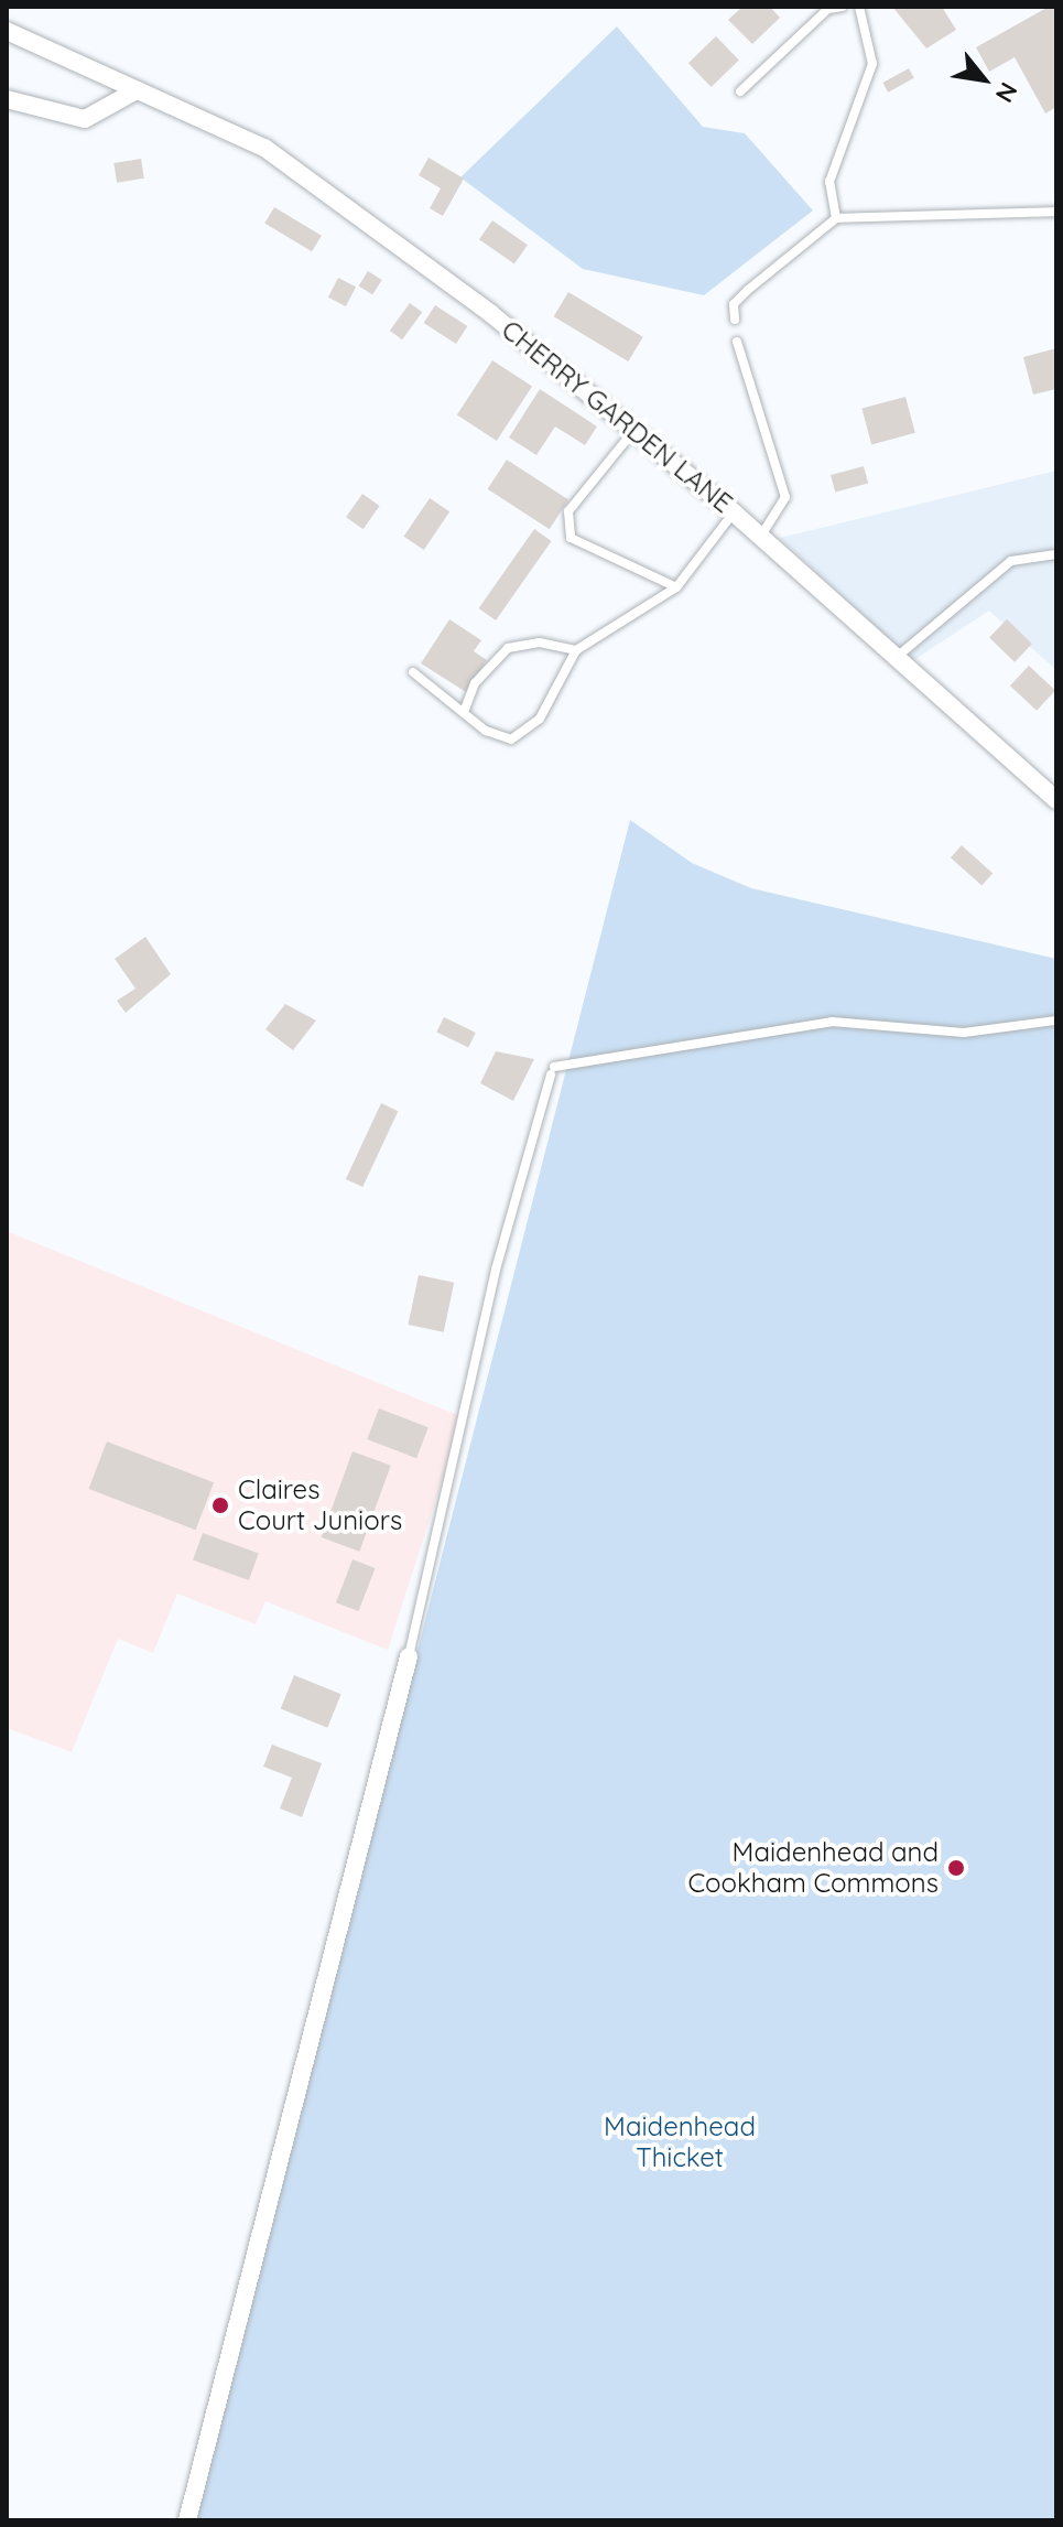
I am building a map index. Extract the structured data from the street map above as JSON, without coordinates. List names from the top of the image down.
{
  "streets": {
    "street": ["CHERRY GARDEN LANE"]
  },
  "parks": ["Maidenhead Thicket"],
  "places": ["Claires Court Juniors", "Maidenhead and Cookham Commons"],
  "north": "bottom right"
}
